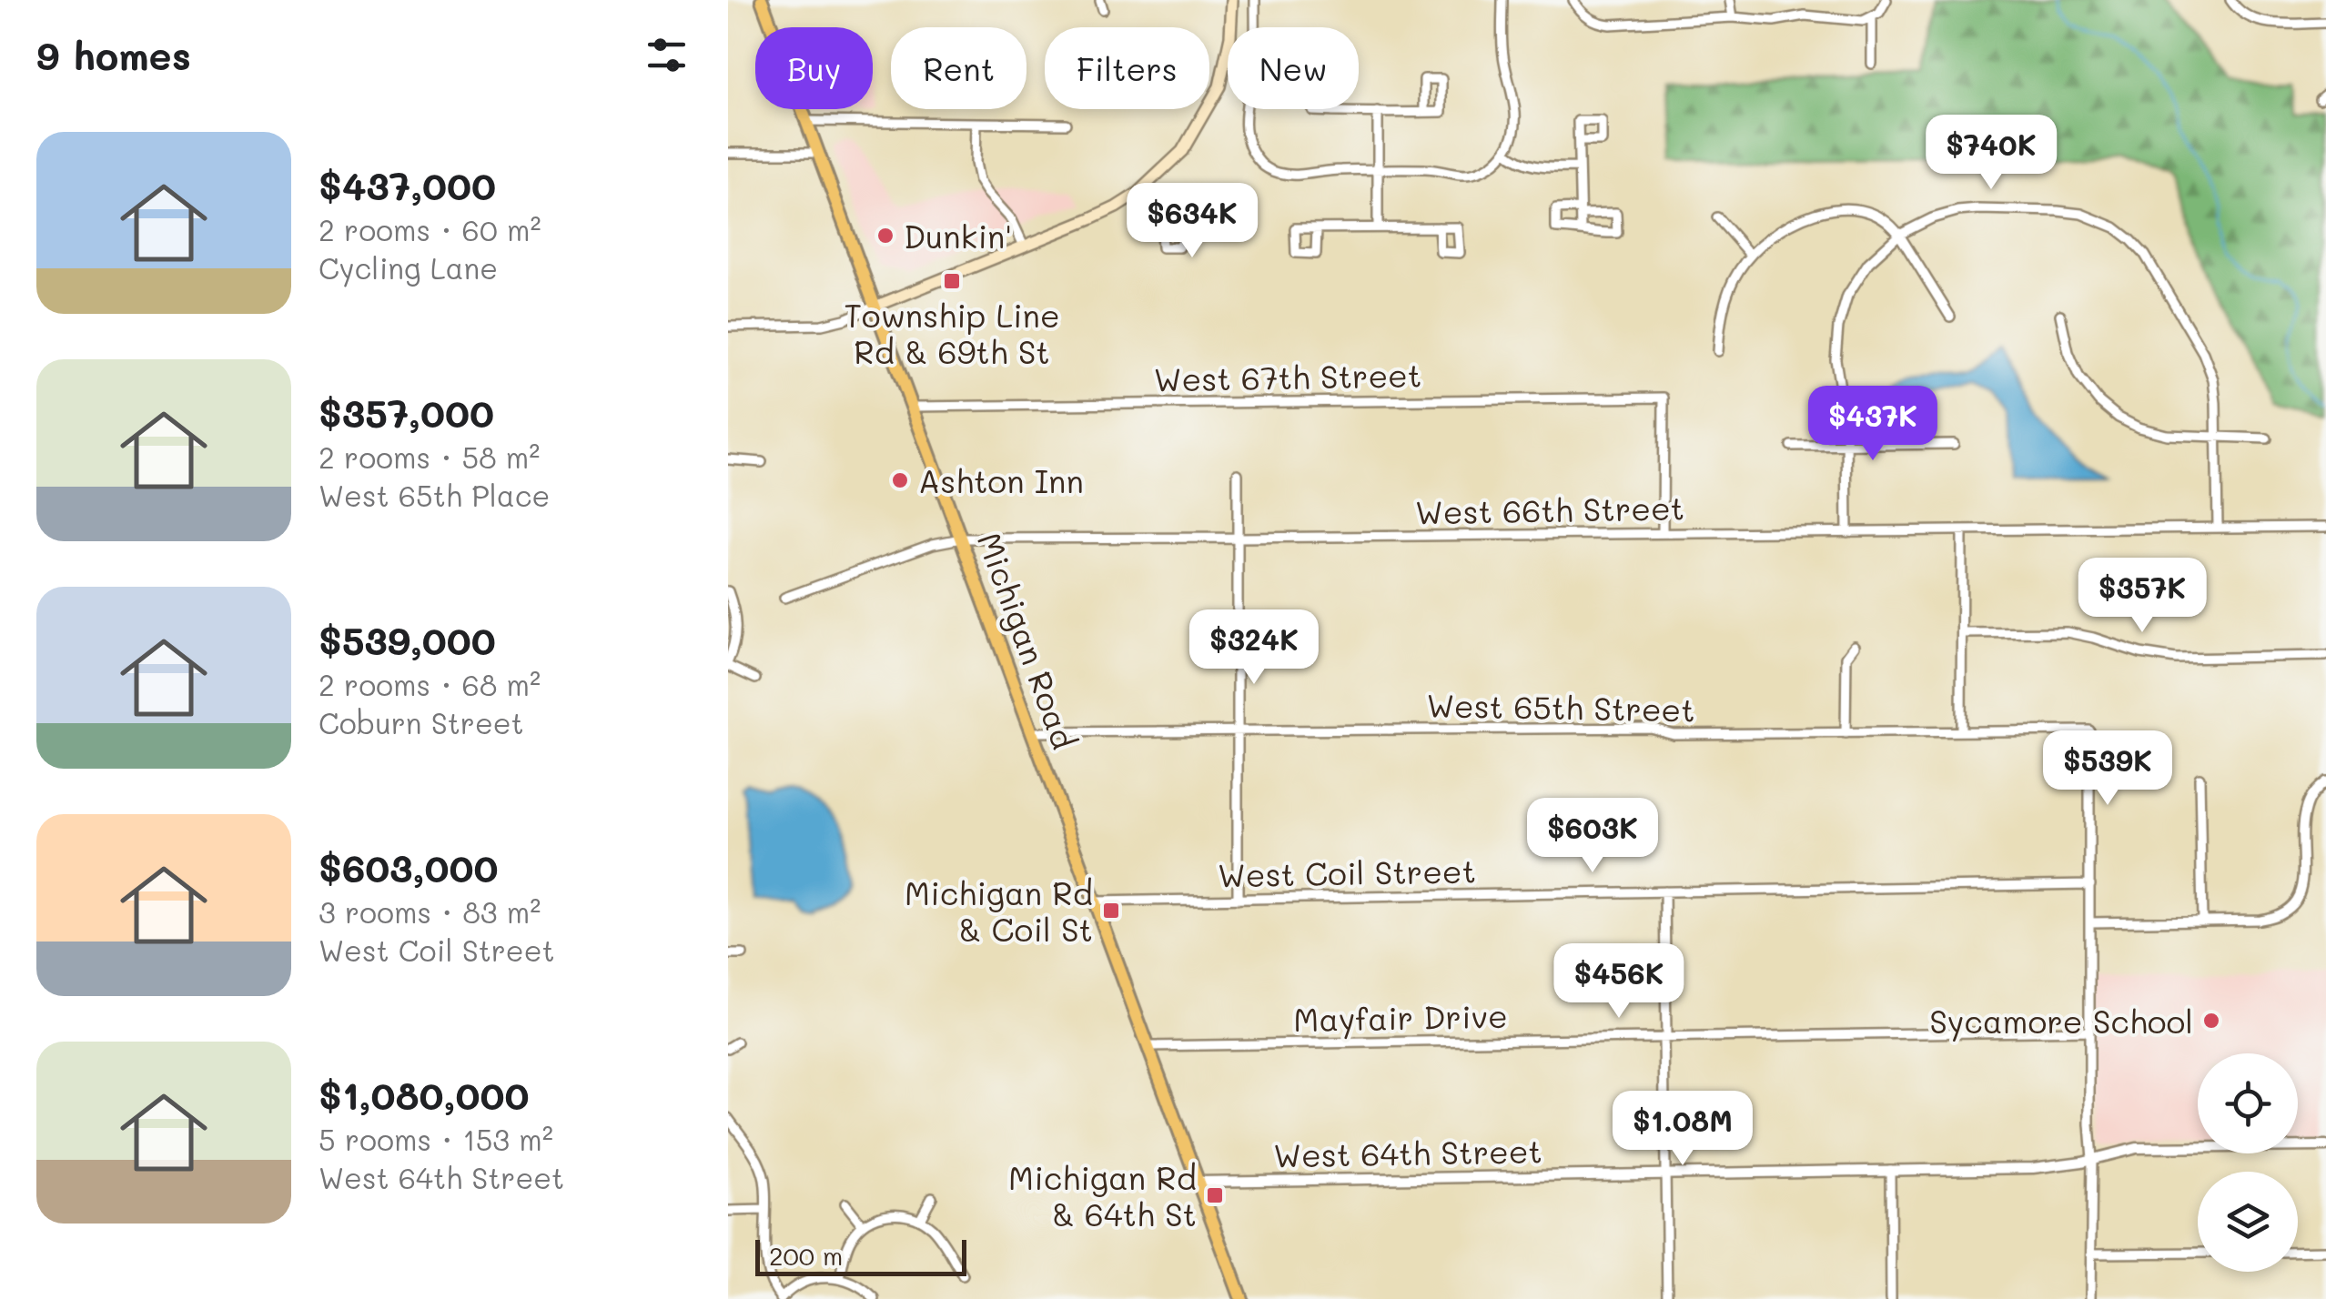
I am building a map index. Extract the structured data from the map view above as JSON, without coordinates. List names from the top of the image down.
{
  "streets": {
    "main road": ["Michigan Road"],
    "street": [
      "West 67th Street",
      "West 66th Street",
      "West 65th Street",
      "West Coil Street",
      "Mayfair Drive",
      "West 64th Street"
    ]
  },
  "crossings": [
    ["West 67th Street", "West 66th Street"],
    ["West 67th Street", "Michigan Road"],
    ["West 66th Street", "Michigan Road"],
    ["Michigan Road", "West 65th Street"],
    ["Michigan Road", "West Coil Street"],
    ["Michigan Road", "Mayfair Drive"],
    ["Michigan Road", "West 64th Street"],
    ["West 65th Street", "West Coil Street"]
  ],
  "places": {
    "other": ["Dunkin'", "Ashton Inn", "Sycamore School"],
    "transit": ["Township Line Rd & 69th St", "Michigan Rd & Coil St", "Michigan Rd & 64th St"]
  },
  "scale_bar": "200 m",
  "page": {
    "heading": "9 homes",
    "chip": [
      "Buy",
      "Rent",
      "Filters",
      "New"
    ],
    "list": [
      {
        "name": "$437,000",
        "note": "2 rooms · 60 m² · Cycling Lane"
      },
      {
        "name": "$357,000",
        "note": "2 rooms · 58 m² · West 65th Place"
      },
      {
        "name": "$539,000",
        "note": "2 rooms · 68 m² · Coburn Street"
      },
      {
        "name": "$603,000",
        "note": "3 rooms · 83 m² · West Coil Street"
      },
      {
        "name": "$1,080,000",
        "note": "5 rooms · 153 m² · West 64th Street"
      }
    ],
    "price": [
      "$740K",
      "$634K",
      "$437K",
      "$357K",
      "$324K",
      "$539K",
      "$603K",
      "$456K",
      "$1.08M"
    ],
    "scale": "200 m"
  }
}
